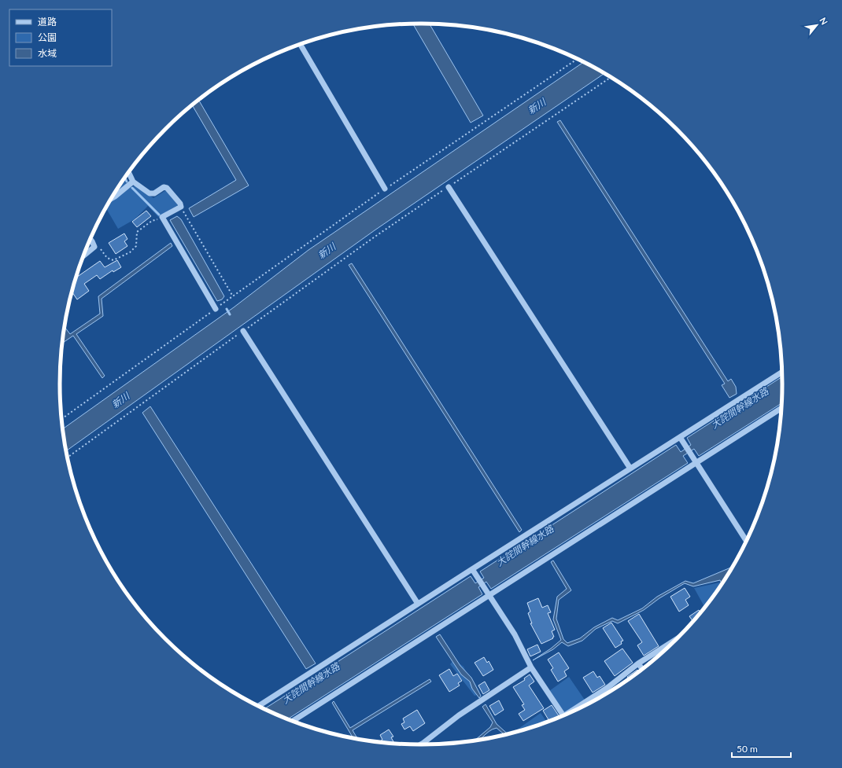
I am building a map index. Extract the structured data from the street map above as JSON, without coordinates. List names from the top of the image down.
{
  "water": ["新川", "大詫間幹線水路"],
  "legend": ["道路", "公園", "水域"],
  "scale_bar": "50 m",
  "north": "top right"
}
